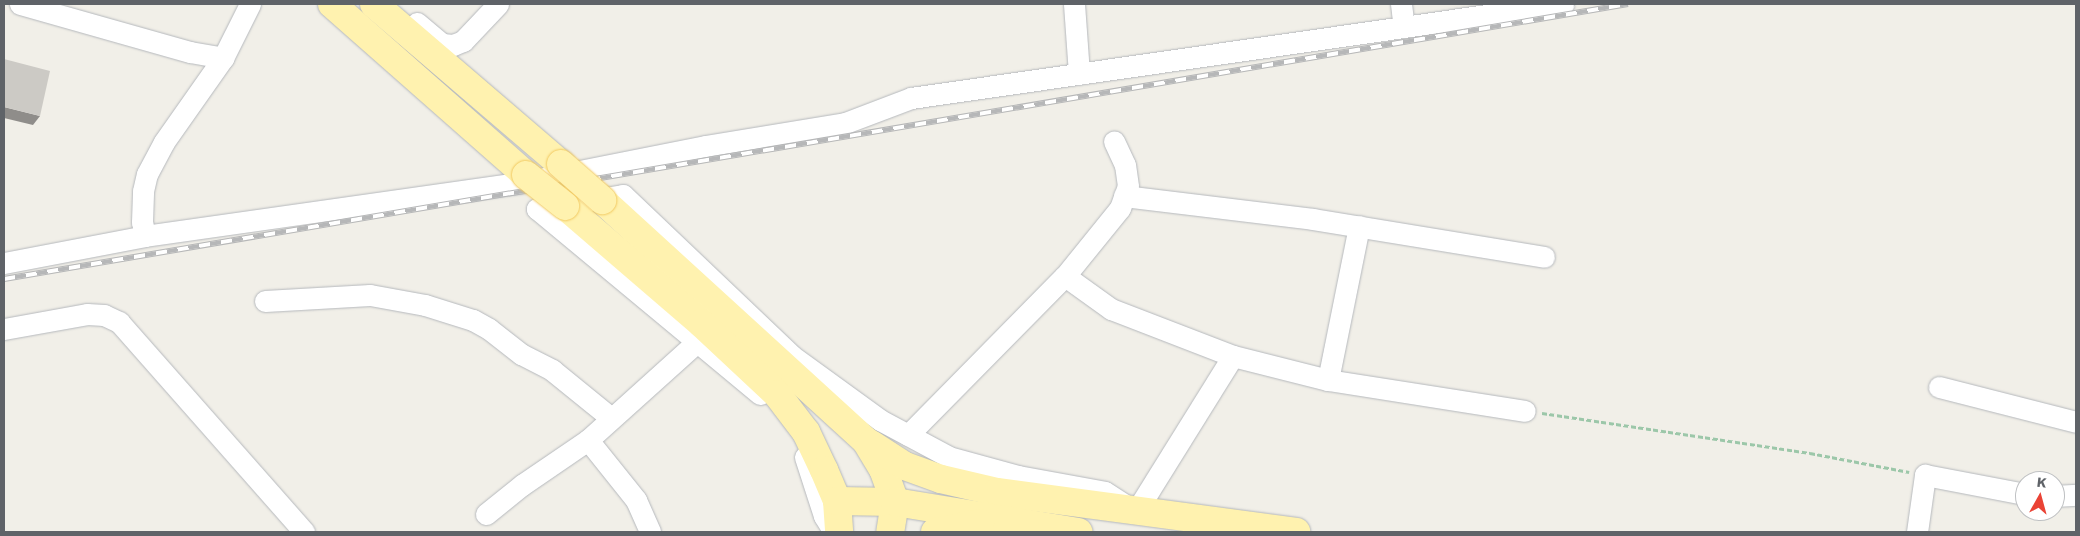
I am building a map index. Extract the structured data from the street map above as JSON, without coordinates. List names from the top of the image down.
{
  "north": "top"
}
